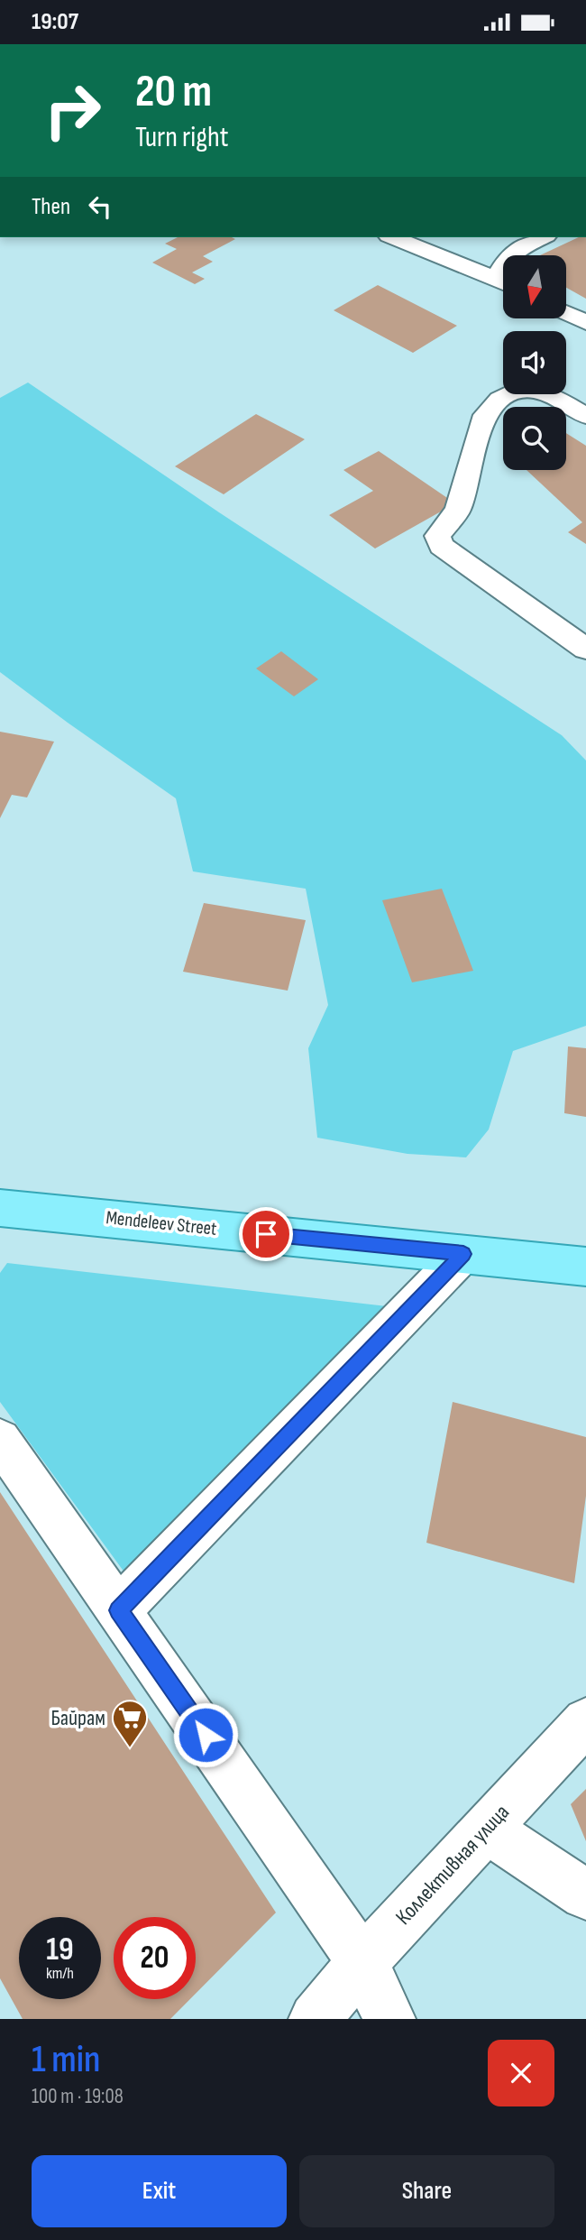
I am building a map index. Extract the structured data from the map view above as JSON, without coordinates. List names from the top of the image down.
{
  "streets": {
    "main road": ["Mendeleev Street"],
    "street": ["Коллективная улица"]
  },
  "places": {
    "supermarket": ["Байрам"]
  },
  "north": "bottom",
  "page": {
    "status": "19:07",
    "turn": ["20 m", "Turn right"],
    "then": "Then",
    "speed": "19 km/h",
    "limit": "20",
    "heading": ["1 min", "100 m · 19:08"],
    "buttons": ["Exit", "Share"]
  }
}
